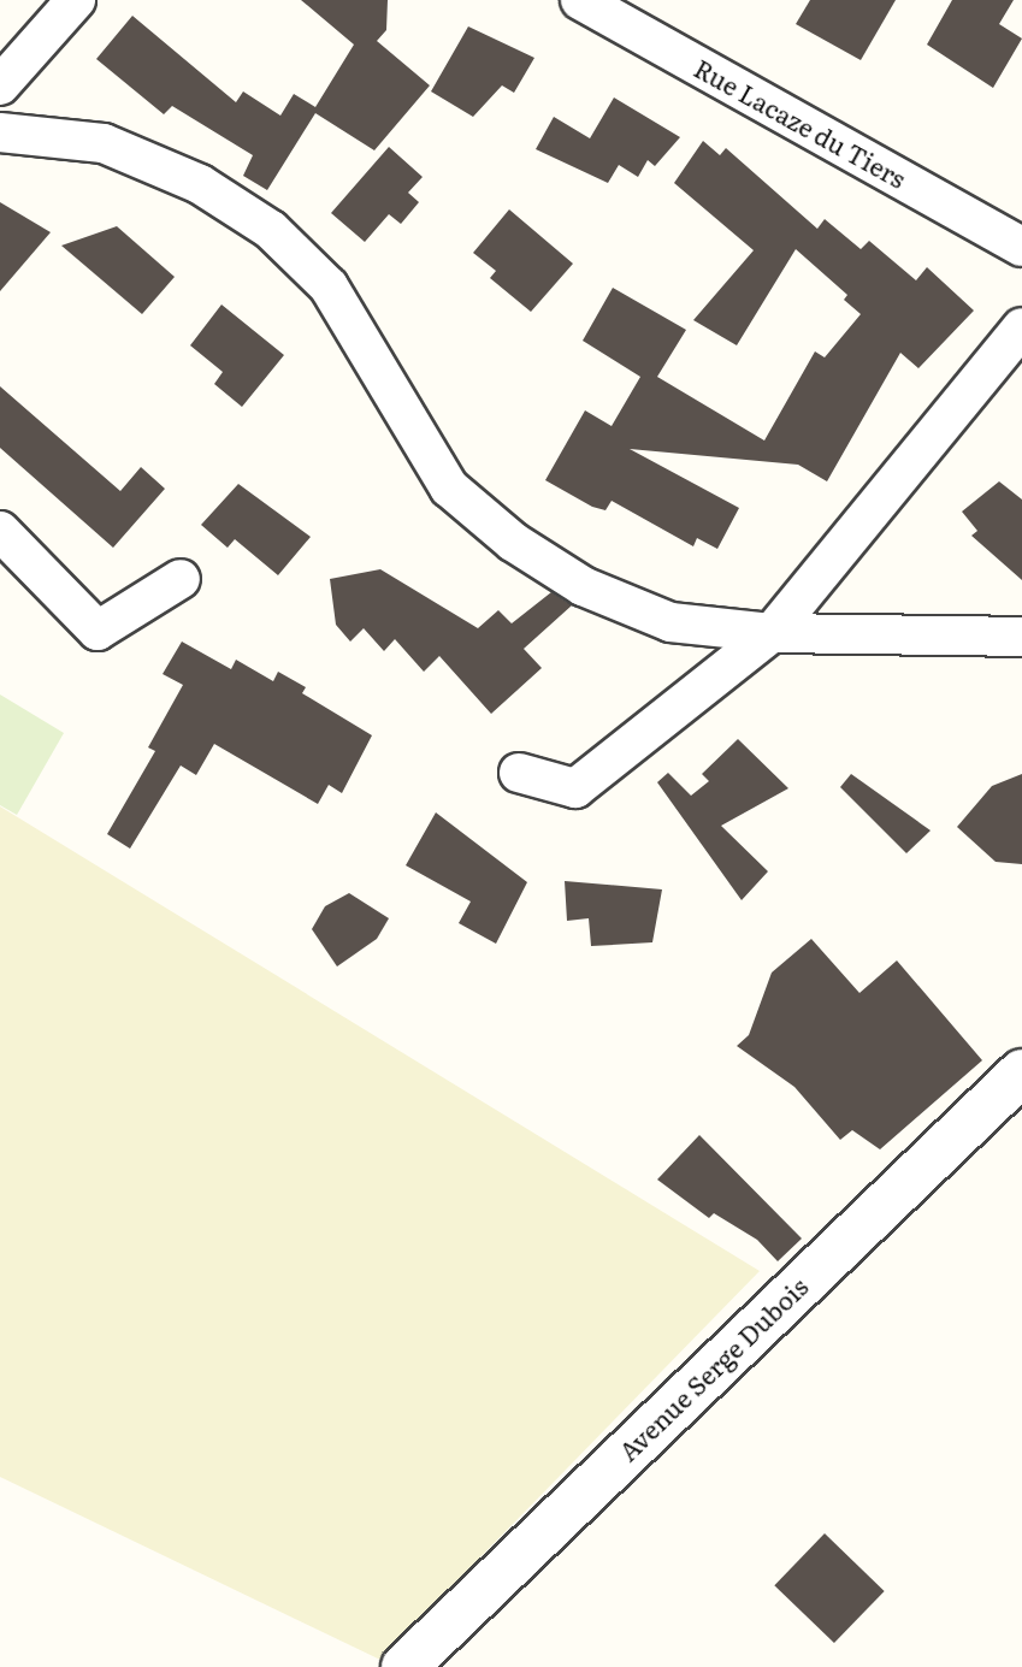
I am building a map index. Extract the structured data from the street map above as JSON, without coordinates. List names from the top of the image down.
{
  "streets": {
    "street": ["Rue Lacaze du Tiers", "Avenue Serge Dubois"]
  }
}
